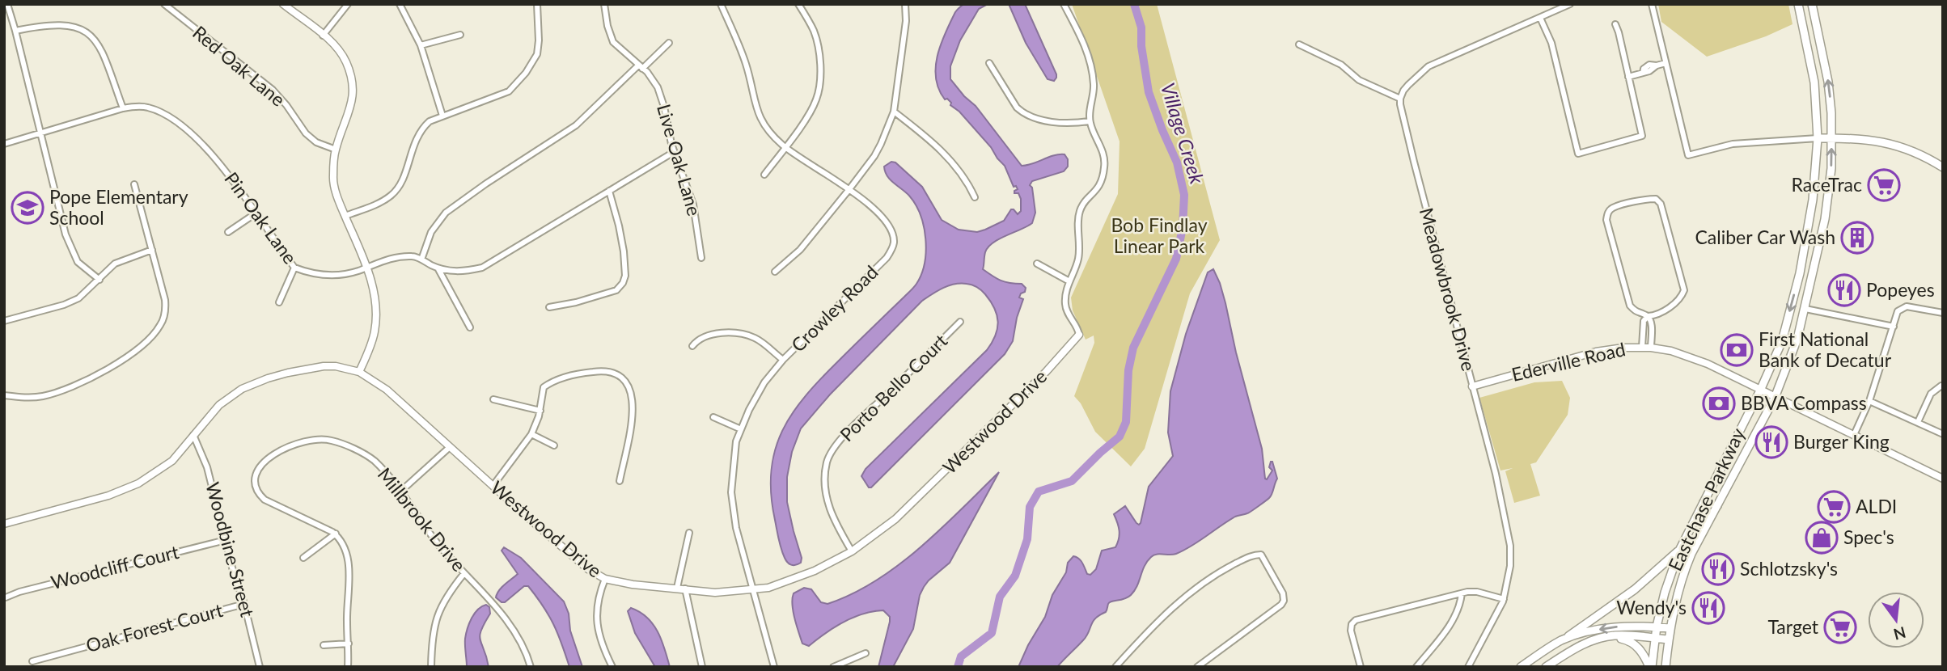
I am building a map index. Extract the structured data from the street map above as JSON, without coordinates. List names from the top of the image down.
{
  "streets": {
    "main road": ["Eastchase Parkway"],
    "street": [
      "Red Oak Lane",
      "Live Oak Lane",
      "Pin Oak Lane",
      "Meadowbrook Drive",
      "Crowley Road",
      "Ederville Road",
      "Porto Bello Court",
      "Westwood Drive",
      "Millbrook Drive",
      "Woodbine Street",
      "Woodcliff Court",
      "Oak Forest Court"
    ]
  },
  "crossings": [
    ["Live Oak Lane", "Pin Oak Lane"],
    ["Meadowbrook Drive", "Ederville Road"],
    ["Crowley Road", "Westwood Drive"],
    ["Ederville Road", "Eastchase Parkway"],
    ["Porto Bello Court", "Westwood Drive"],
    ["Westwood Drive", "Woodbine Street"],
    ["Woodbine Street", "Woodcliff Court"],
    ["Woodbine Street", "Oak Forest Court"]
  ],
  "water": ["Village Creek"],
  "parks": ["Bob Findlay Linear Park"],
  "places": {
    "supermarket": ["RaceTrac", "ALDI", "Target"],
    "school or university": ["Pope Elementary School"],
    "building": ["Caliber Car Wash"],
    "restaurant": [
      "Popeyes",
      "Burger King",
      "Schlotzsky's",
      "Wendy's"
    ],
    "bank": ["First National Bank of Decatur", "BBVA Compass"],
    "shop": ["Spec's"]
  },
  "north": "bottom"
}
